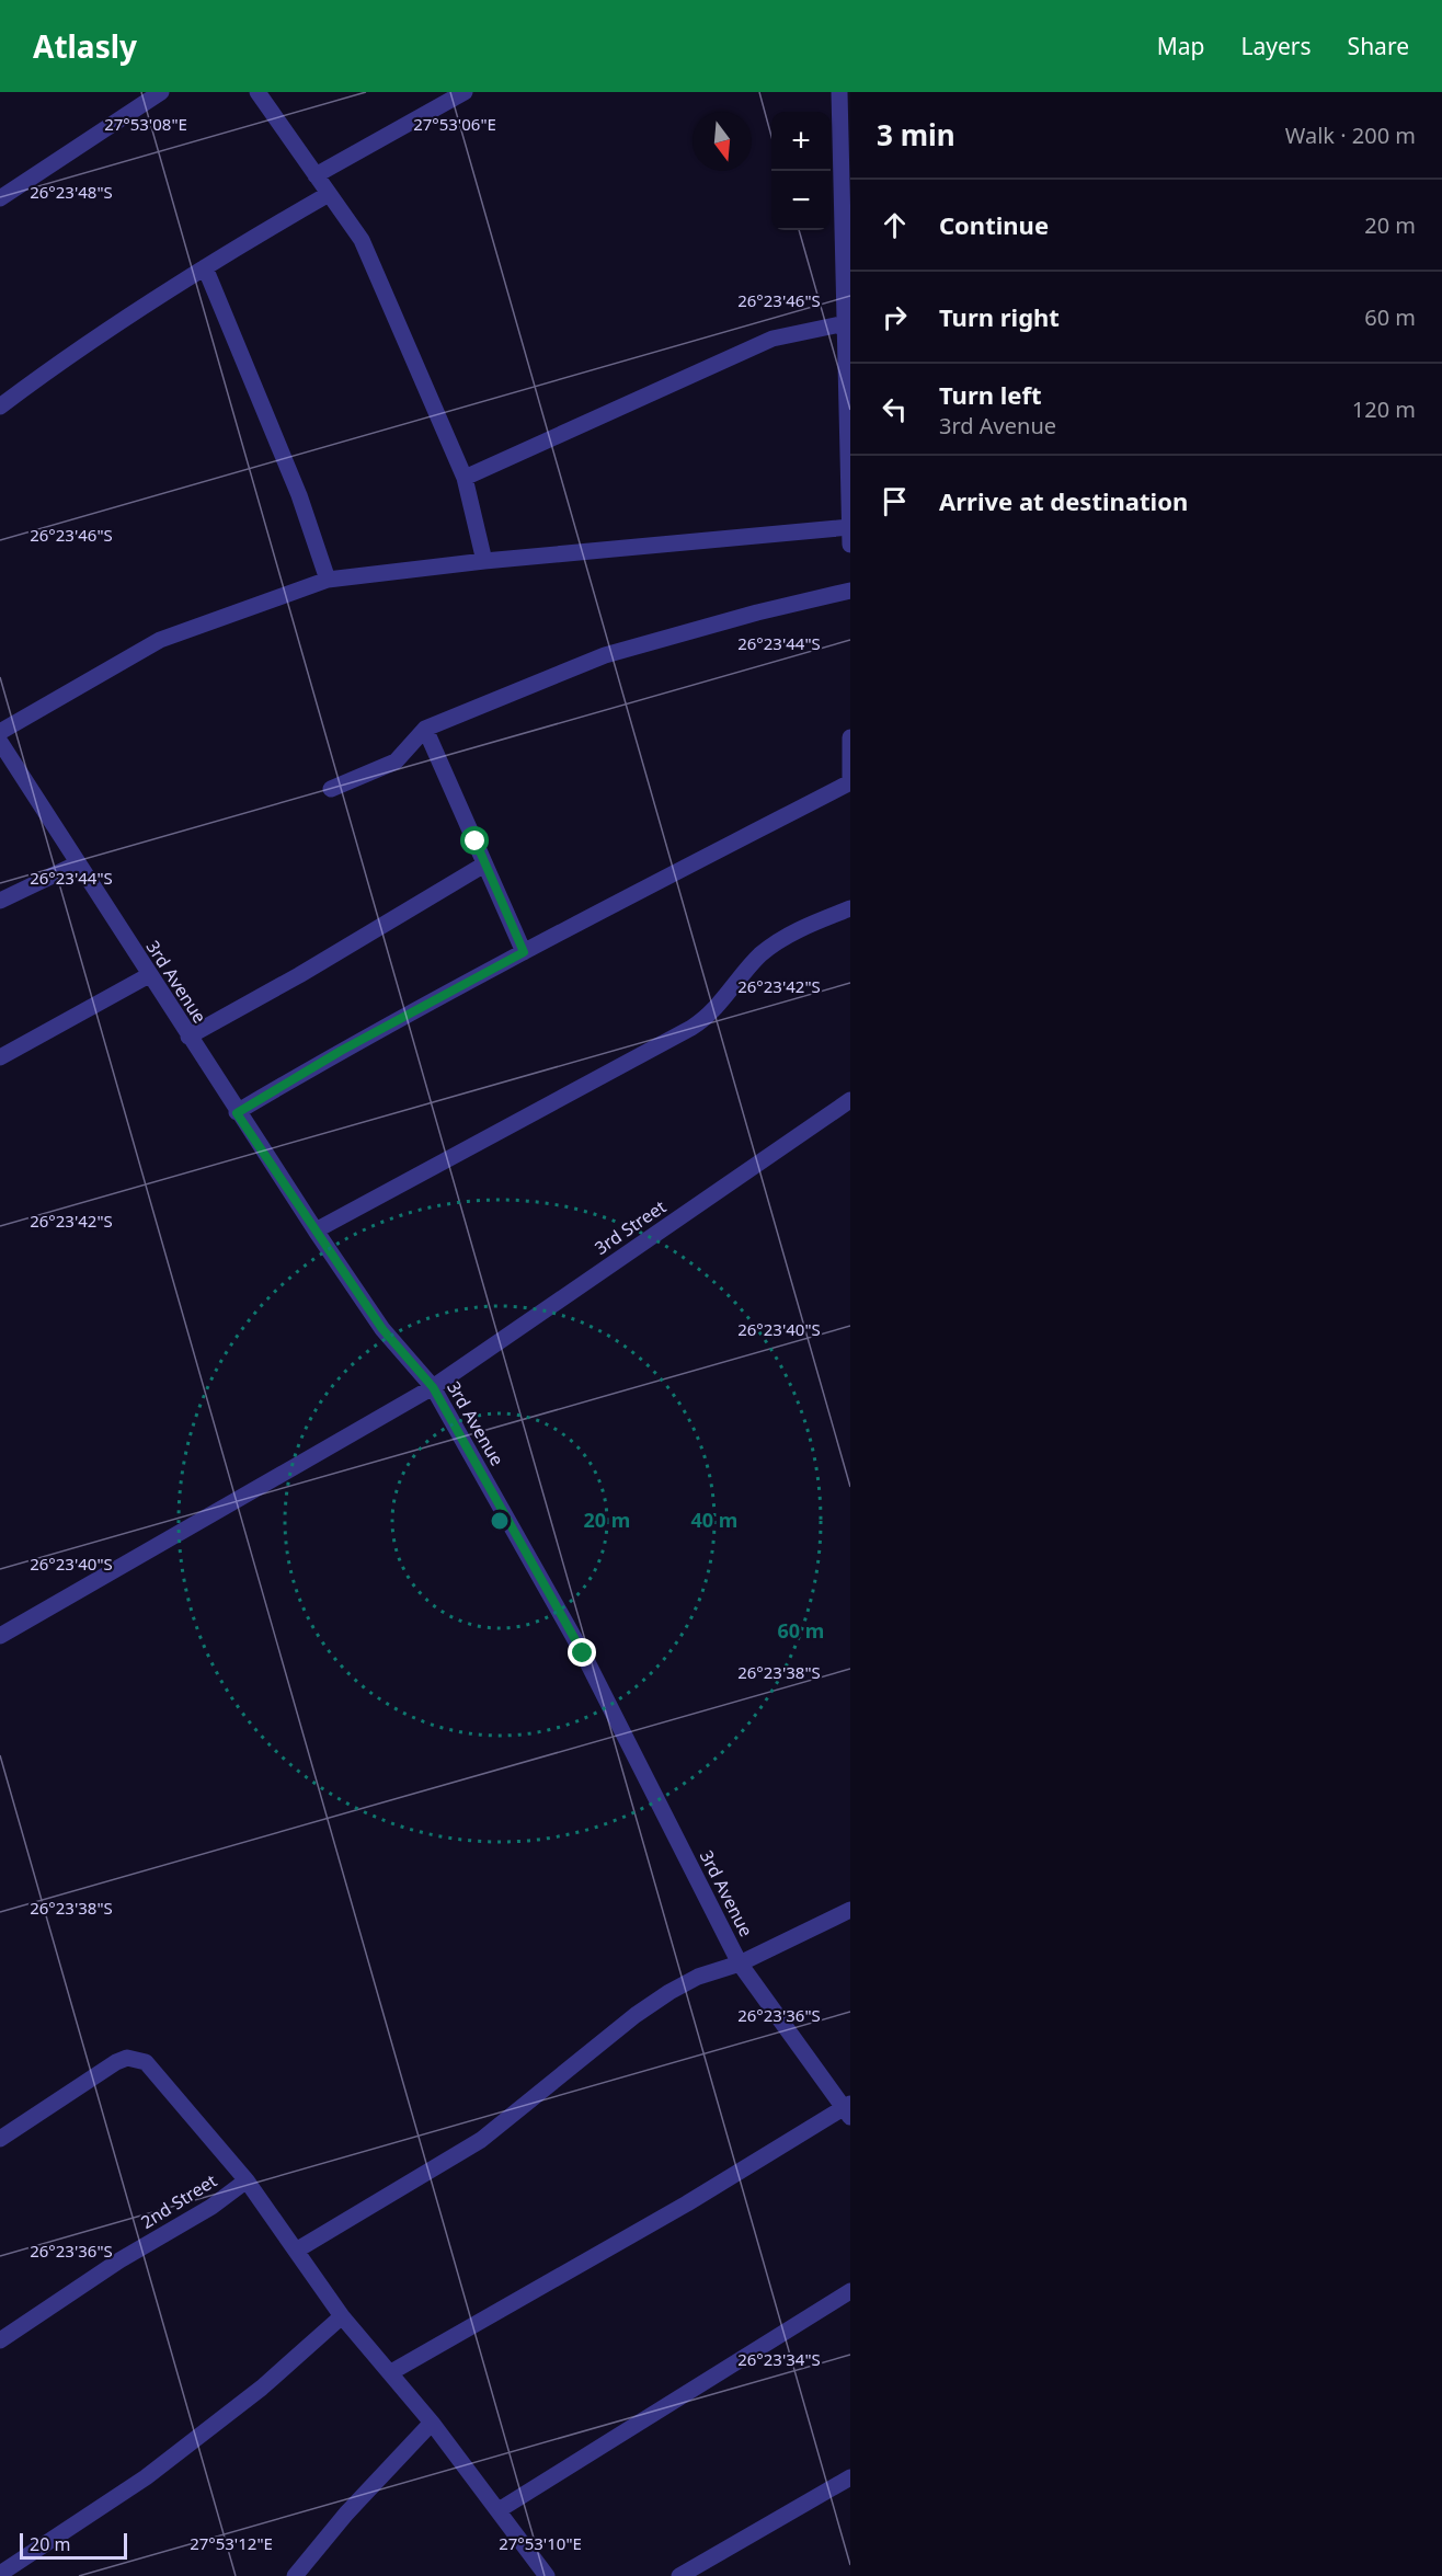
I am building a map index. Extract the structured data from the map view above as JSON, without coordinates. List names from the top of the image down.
{
  "streets": {
    "street": ["3rd Avenue", "3rd Street", "2nd Street"]
  },
  "crossings": [
    ["3rd Avenue", "3rd Street"]
  ],
  "scale_bar": "20 m",
  "north": "bottom",
  "page": {
    "header": "Atlasly",
    "nav": ["Map", "Layers", "Share"],
    "heading": ["3 min", "Walk · 200 m"],
    "map_buttons": ["+", "−"],
    "list": [
      ["Continue", "20 m"],
      ["Turn right", "60 m"],
      ["Turn left", "3rd Avenue", "120 m"],
      "Arrive at destination"
    ],
    "scale": "20 m"
  },
  "coordinates": [
    "27°53'08\"E",
    "27°53'06\"E",
    "26°23'48\"S",
    "26°23'46\"S",
    "26°23'44\"S",
    "26°23'42\"S",
    "26°23'40\"S",
    "26°23'38\"S",
    "26°23'36\"S",
    "26°23'34\"S",
    "27°53'12\"E",
    "27°53'10\"E"
  ],
  "rings": ["20 m", "40 m", "60 m"]
}
